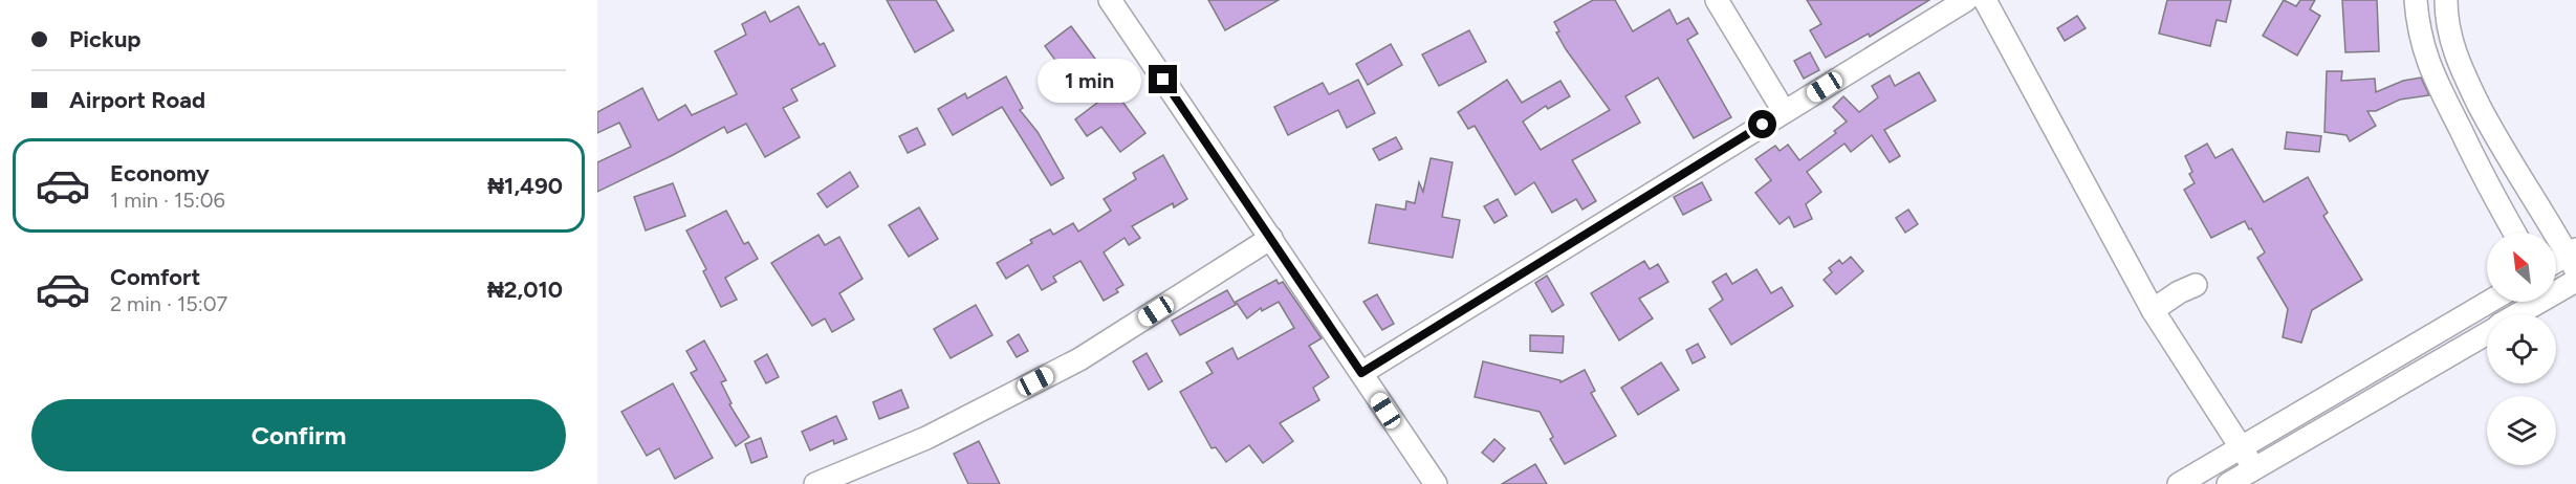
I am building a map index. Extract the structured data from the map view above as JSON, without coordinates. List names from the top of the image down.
{
  "north": "top left",
  "page": {
    "banner": ["Pickup", "Airport Road"],
    "bubble": "1 min",
    "list": [
      {
        "name": "Economy",
        "note": "1 min · 15:06",
        "value": "₦1,490"
      },
      {
        "name": "Comfort",
        "note": "2 min · 15:07",
        "value": "₦2,010"
      }
    ],
    "buttons": "Confirm"
  }
}
